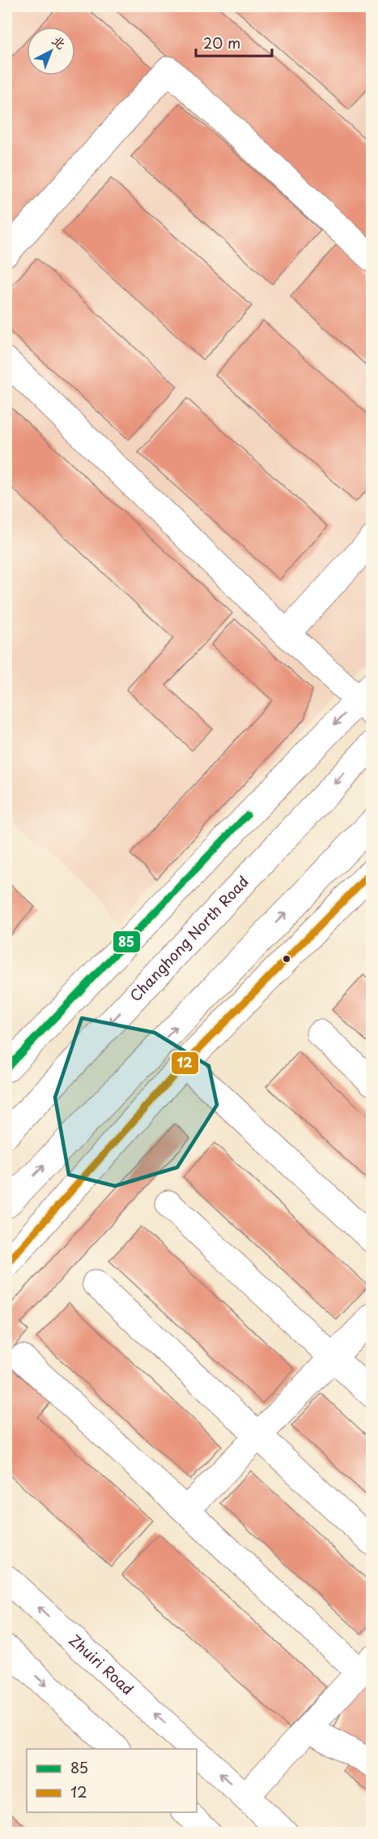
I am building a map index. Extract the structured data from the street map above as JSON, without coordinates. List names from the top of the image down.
{
  "streets": {
    "main road": ["Changhong North Road", "Zhuiri Road"]
  },
  "lines": ["transit line 85", "transit line 12"],
  "legend": ["85", "12"],
  "scale_bar": "20 m",
  "north": "top right"
}
